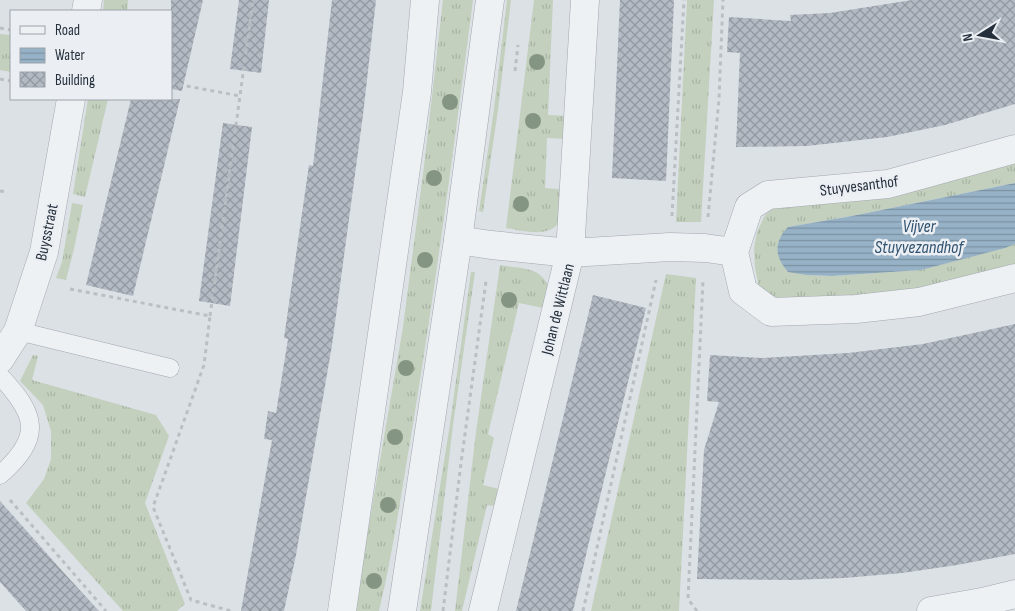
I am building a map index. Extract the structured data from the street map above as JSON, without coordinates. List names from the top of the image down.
{
  "streets": {
    "street": ["Stuyvesanthof", "Buysstraat", "Johan de Wittlaan"]
  },
  "water": ["Vijver Stuyvezandhof"],
  "legend": ["Road", "Water", "Building"],
  "north": "left"
}
